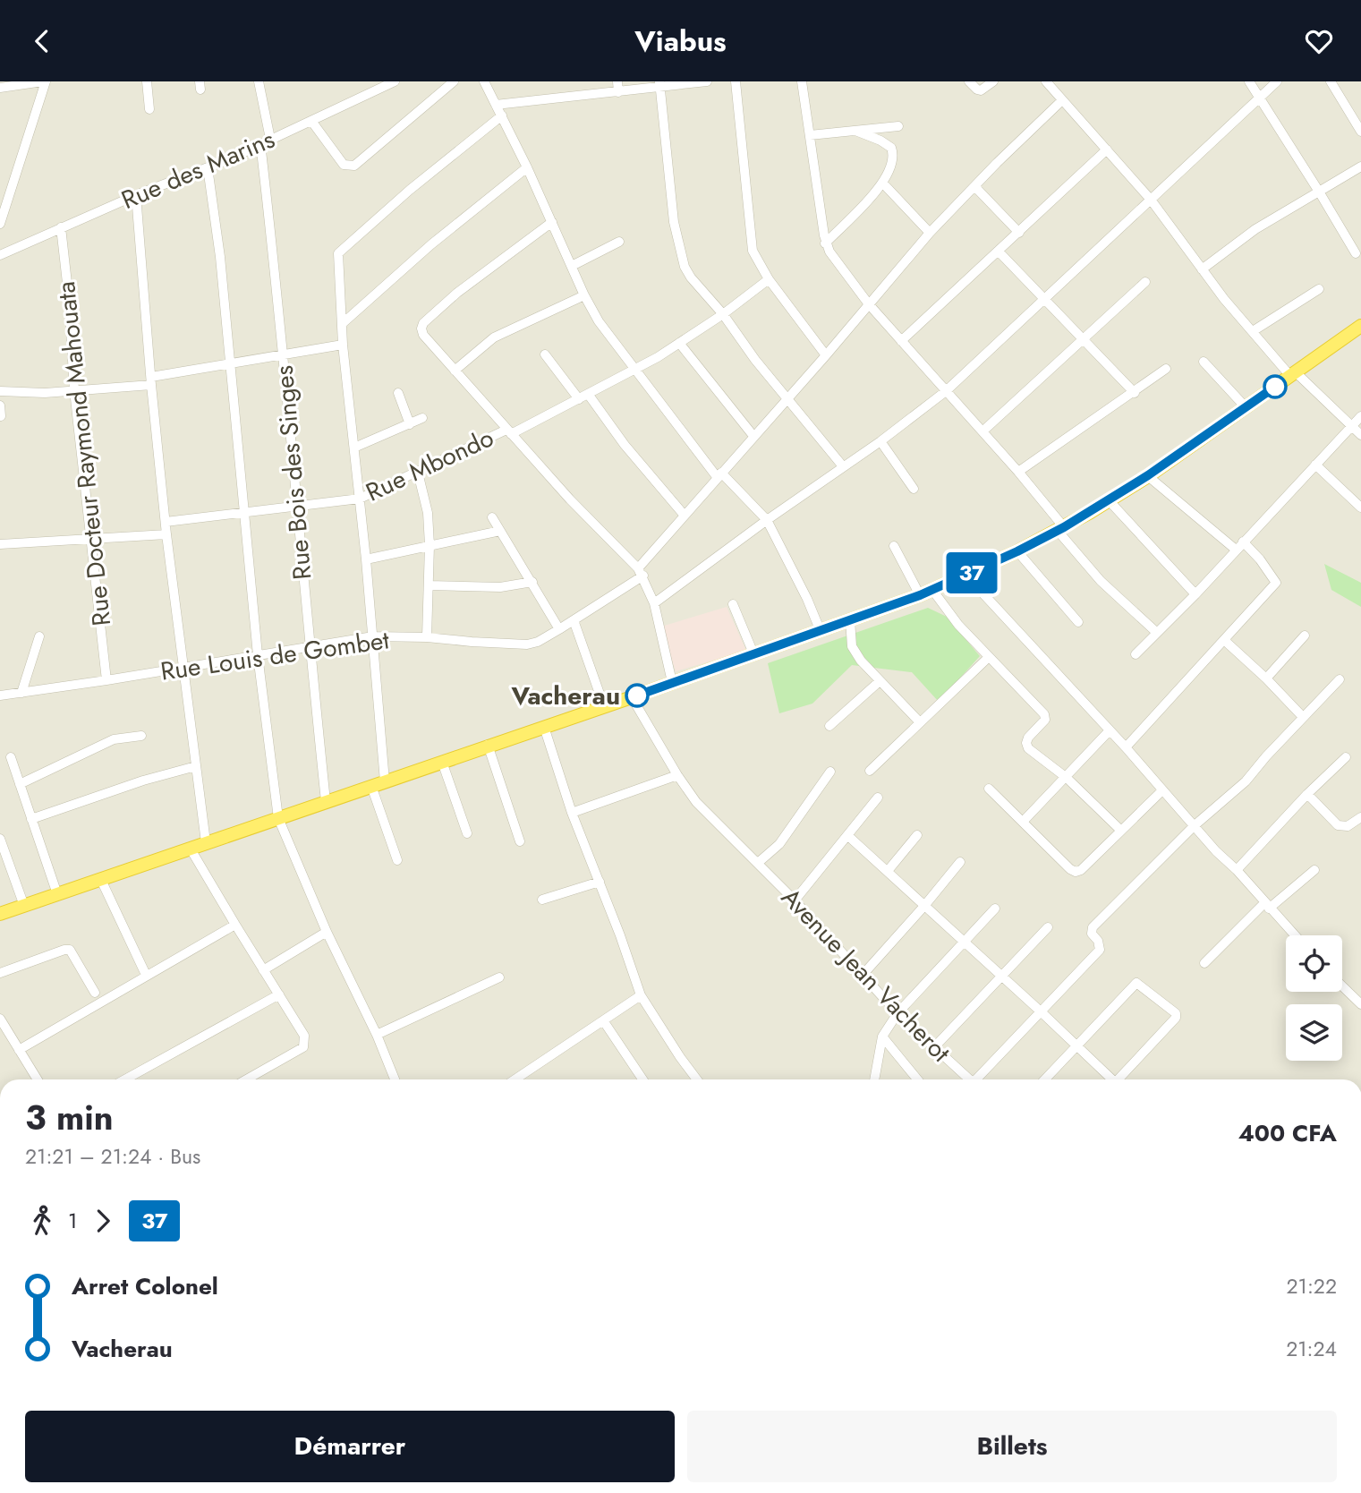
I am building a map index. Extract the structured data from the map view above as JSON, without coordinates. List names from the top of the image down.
{
  "streets": {
    "street": [
      "Rue des Marins",
      "Rue Docteur Raymond Mahouata",
      "Rue Mbondo",
      "Rue Bois des Singes",
      "Rue Louis de Gombet",
      "Avenue Jean Vacherot"
    ]
  },
  "crossings": [
    ["Rue des Marins", "Rue Docteur Raymond Mahouata"],
    ["Rue des Marins", "Rue Bois des Singes"],
    ["Rue Docteur Raymond Mahouata", "Rue Louis de Gombet"],
    ["Rue Mbondo", "Rue Bois des Singes"],
    ["Rue Bois des Singes", "Rue Louis de Gombet"]
  ],
  "places": ["Vacherau"],
  "lines": ["bus line 37"],
  "page": {
    "header": "Viabus",
    "on_map": "37",
    "heading": ["3 min", "21:21 – 21:24 · Bus", "400 CFA"],
    "legs": ["1", "37"],
    "list": [
      {
        "name": "Arret Colonel",
        "value": "21:22"
      },
      {
        "name": "Vacherau",
        "value": "21:24"
      }
    ],
    "buttons": ["Démarrer", "Billets"]
  }
}
